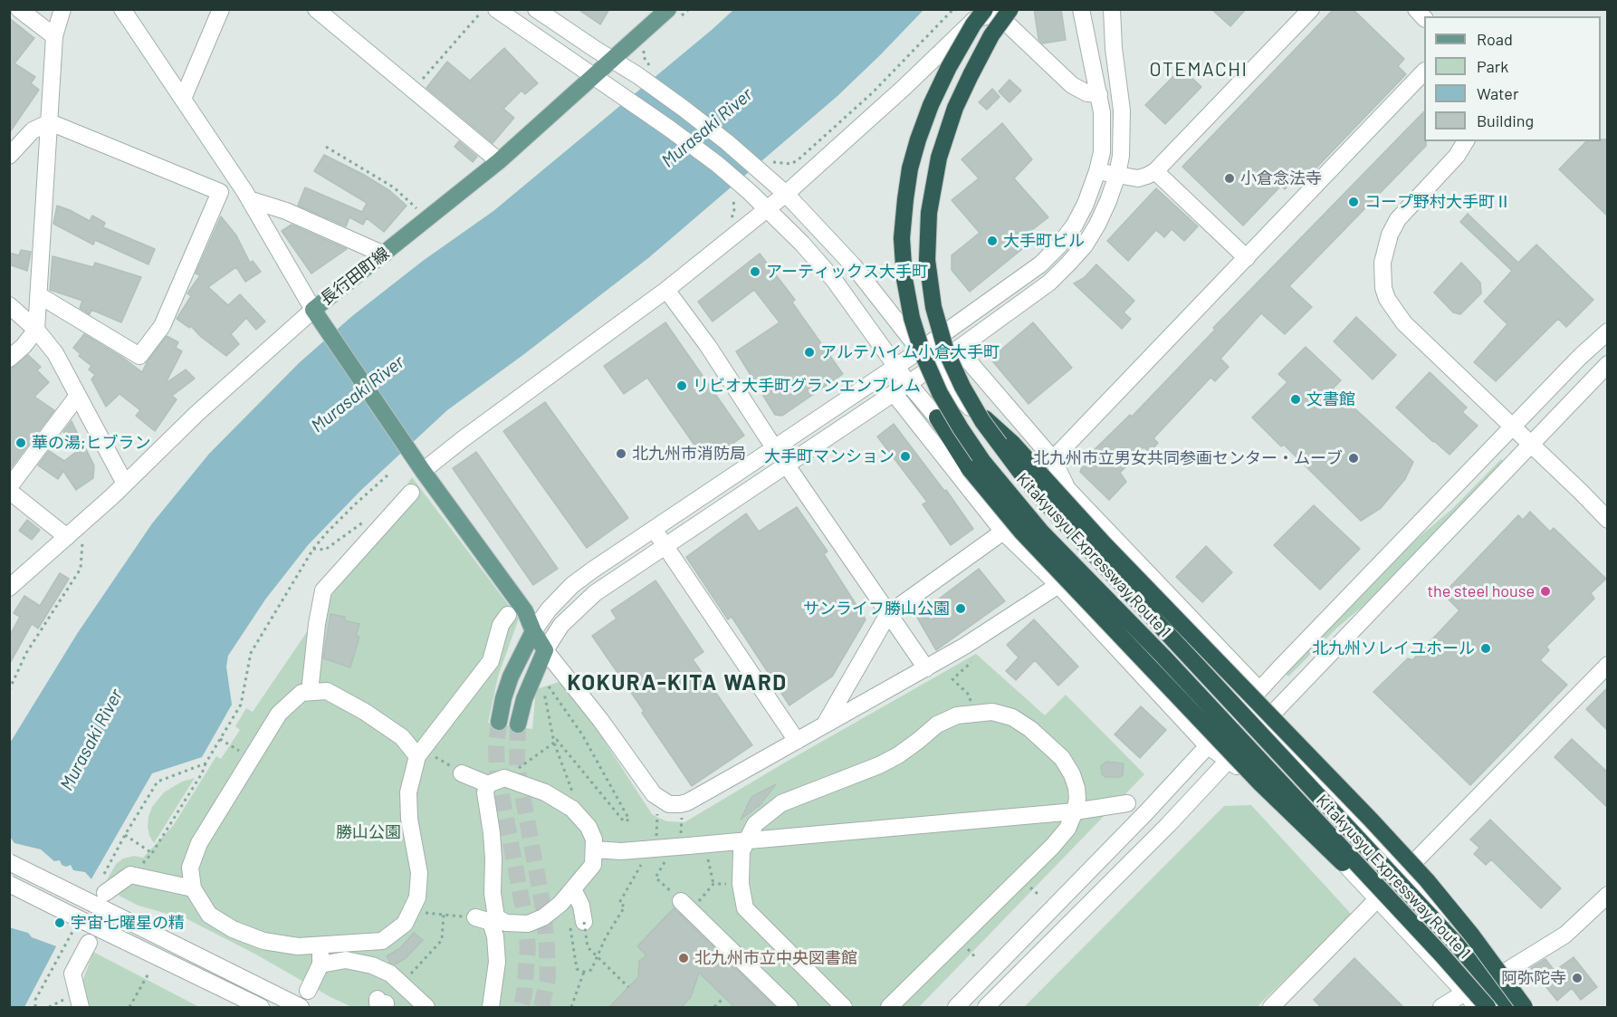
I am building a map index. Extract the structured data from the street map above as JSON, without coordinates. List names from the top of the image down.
{
  "streets": {
    "highway": ["Kitakyusyu Expressway Route 1"],
    "main road": ["長行田町線"]
  },
  "districts": ["OTEMACHI", "KOKURA-KITA WARD"],
  "water": ["Murasaki River"],
  "parks": ["勝山公園"],
  "places": [
    "小倉念法寺",
    "コープ野村大手町Ⅱ",
    "大手町ビル",
    "アーティックス大手町",
    "アルテハイム小倉大手町",
    "リビオ大手町グランエンブレム",
    "文書館",
    "華の湯;ヒブラン",
    "北九州市消防局",
    "大手町マンション",
    "北九州市立男女共同参画センター・ムーブ",
    "the steel house",
    "サンライフ勝山公園",
    "北九州ソレイユホール",
    "宇宙七曜星の精",
    "北九州市立中央図書館",
    "阿弥陀寺"
  ],
  "legend": [
    "Road",
    "Park",
    "Water",
    "Building"
  ]
}
